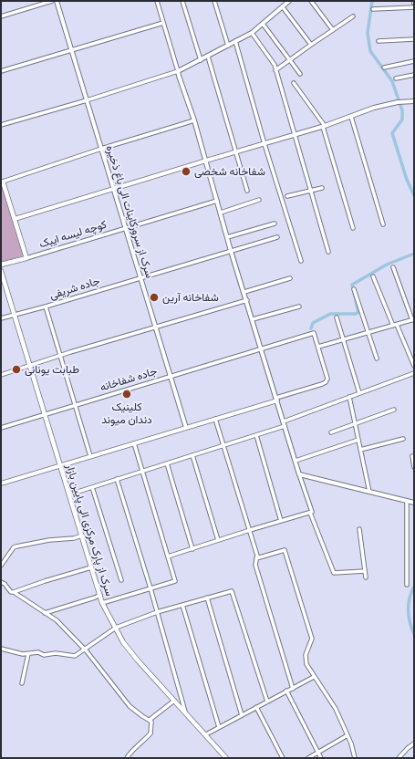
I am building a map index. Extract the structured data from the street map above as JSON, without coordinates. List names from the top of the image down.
{
  "streets": {
    "main road": ["سرک از پارک مرکزی الی پایین بازار"],
    "street": [
      "سرک از سرورکاینات الی باغ ذخیره",
      "کوچه لیسه ایبک",
      "جاده شریفی",
      "جاده شفاخانه"
    ]
  },
  "crossings": [
    ["سرک از سرورکاینات الی باغ ذخیره", "کوچه لیسه ایبک"],
    ["سرک از سرورکاینات الی باغ ذخیره", "جاده شریفی"],
    ["سرک از سرورکاینات الی باغ ذخیره", "جاده شفاخانه"],
    ["جاده شریفی", "سرک از پارک مرکزی الی پایین بازار"],
    ["جاده شفاخانه", "سرک از پارک مرکزی الی پایین بازار"]
  ],
  "places": [
    "شفاخانه شخصی",
    "شفاخانه آرین",
    "طبابت یونانی",
    "کلینیک دندان میوند"
  ]
}
